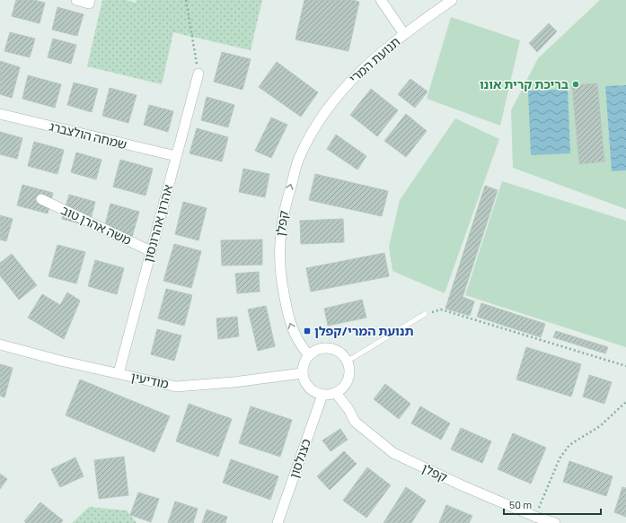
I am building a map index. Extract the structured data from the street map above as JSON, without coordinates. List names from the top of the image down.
{
  "streets": {
    "street": [
      "תנועת המרי",
      "שמחה הולצברג",
      "אהרון אהרונסון",
      "קפלן",
      "משה אהרן טוב",
      "מודיעין",
      "כצנלסון"
    ]
  },
  "crossings": [
    ["תנועת המרי", "קפלן"],
    ["שמחה הולצברג", "אהרון אהרונסון"],
    ["אהרון אהרונסון", "משה אהרן טוב"],
    ["אהרון אהרונסון", "מודיעין"],
    ["קפלן", "מודיעין"],
    ["קפלן", "כצנלסון"],
    ["מודיעין", "כצנלסון"]
  ],
  "one_way": ["קפלן"],
  "places": {
    "other": ["בריכת קרית אונו"],
    "transit": ["תנועת המרי/קפלן"]
  },
  "scale_bar": "50 m"
}
